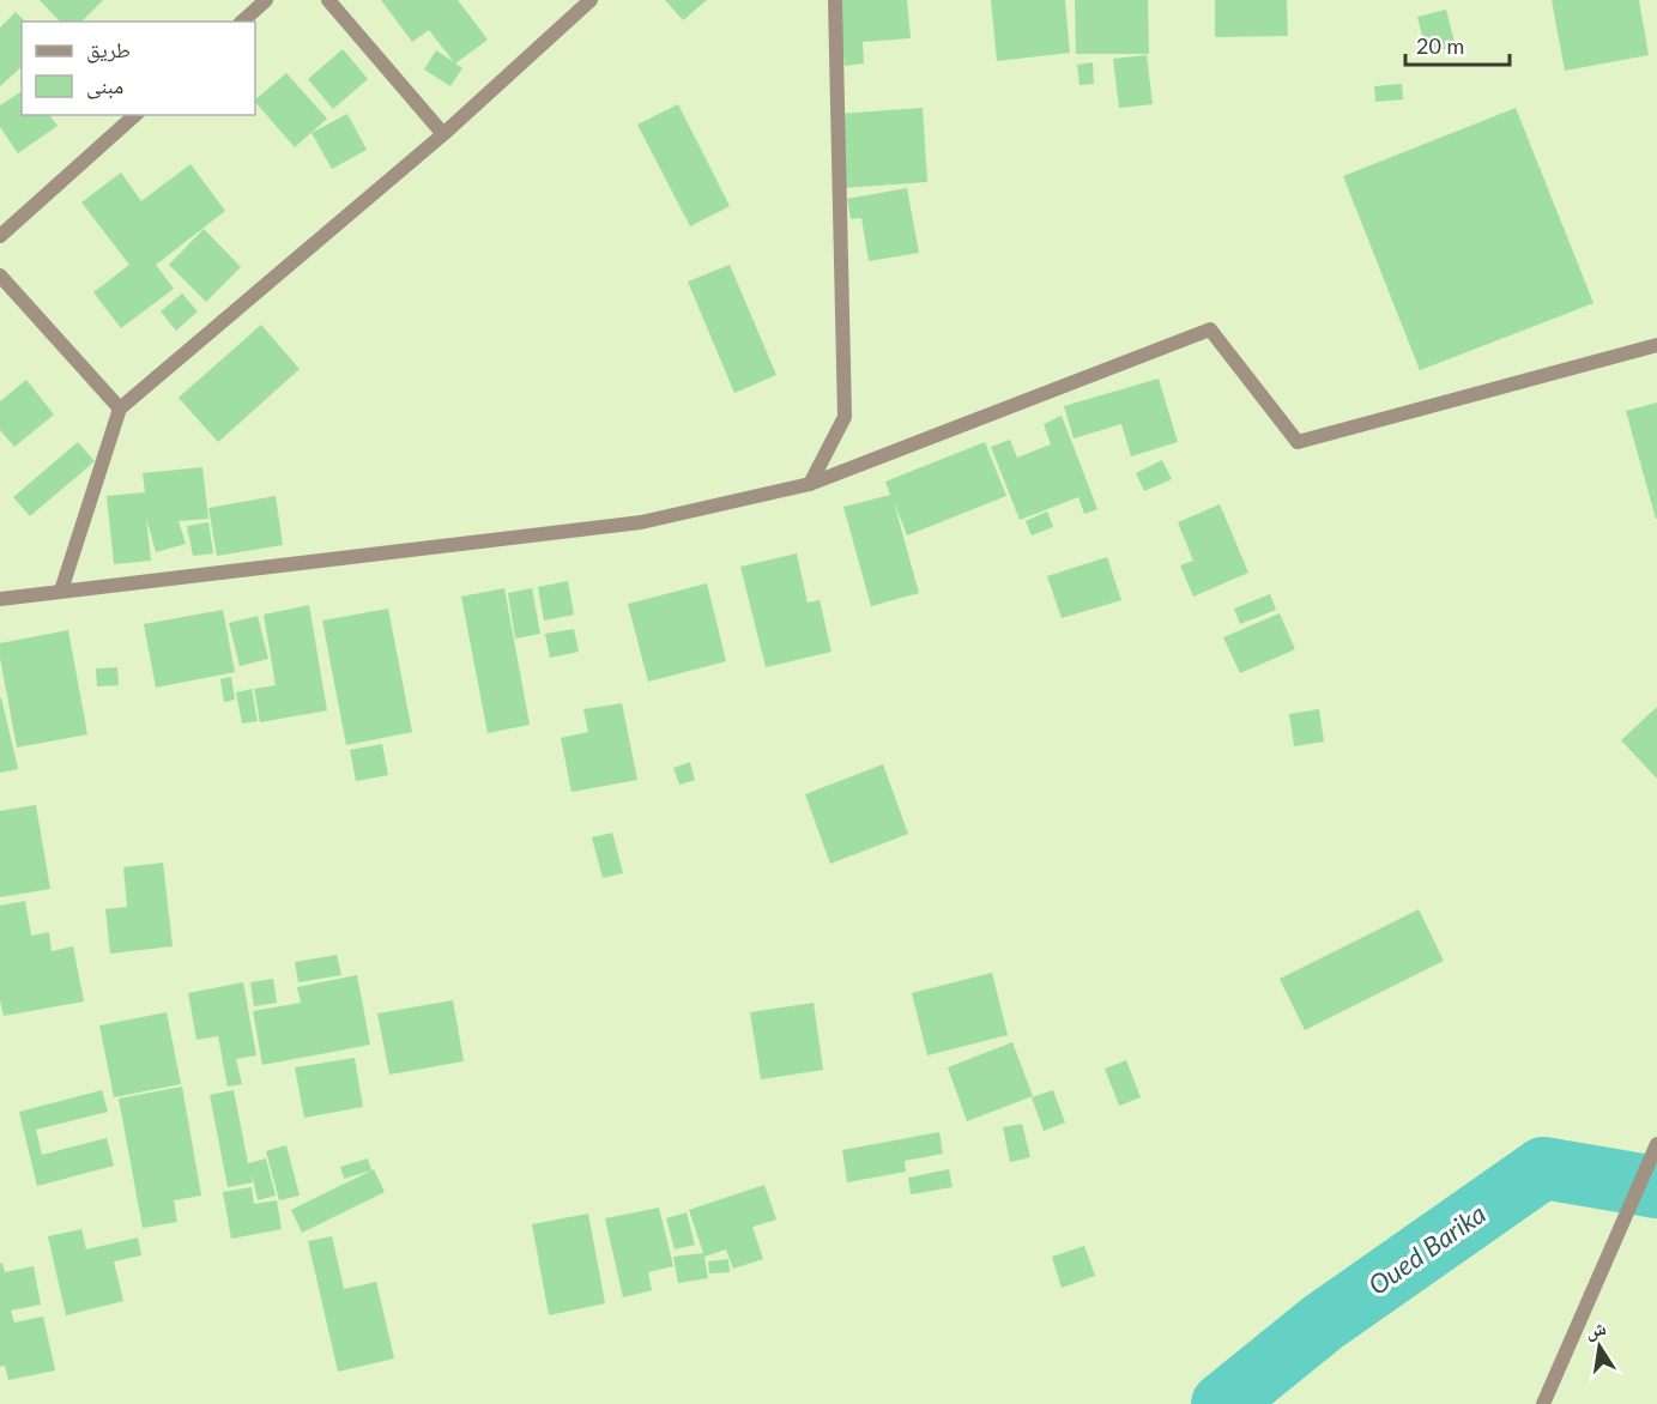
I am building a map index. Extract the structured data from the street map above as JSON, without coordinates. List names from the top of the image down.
{
  "water": ["Oued Barika"],
  "legend": ["طريق", "مبنى"],
  "scale_bar": "20 m",
  "north": "top"
}
